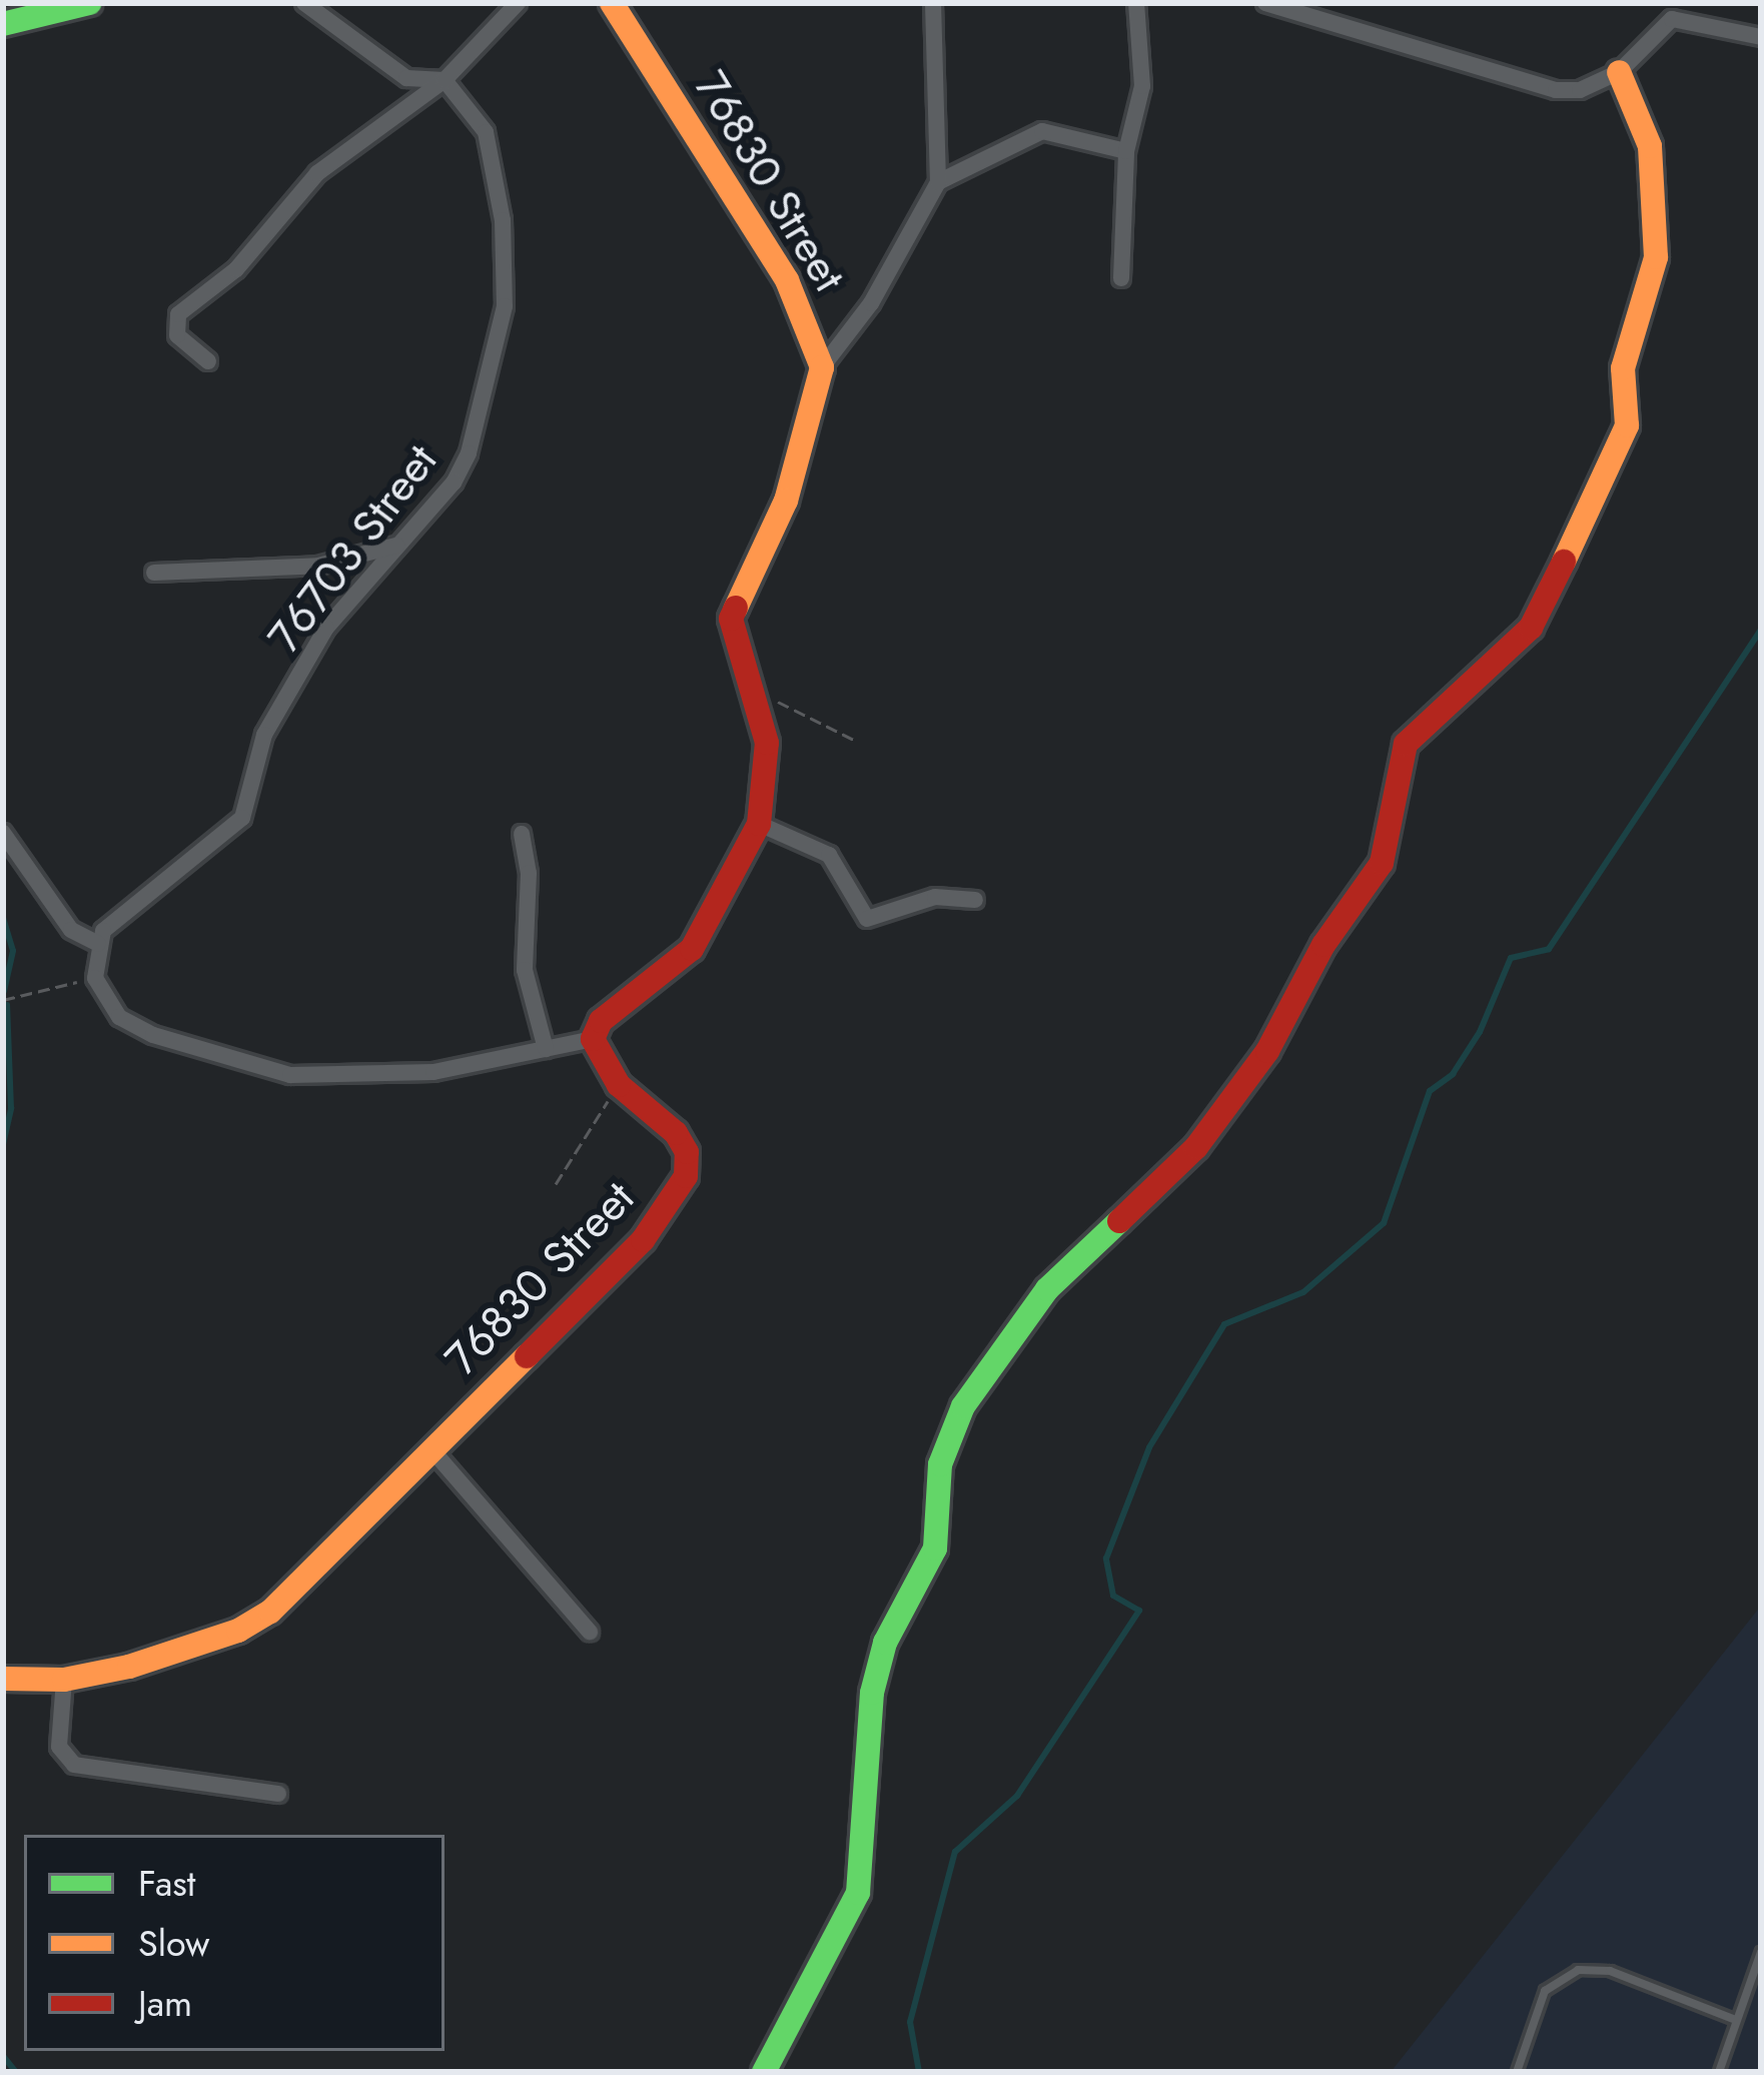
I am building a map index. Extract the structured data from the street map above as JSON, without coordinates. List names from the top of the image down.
{
  "streets": {
    "street": ["76830 Street", "76703 Street"]
  },
  "legend": ["Fast", "Slow", "Jam"]
}
